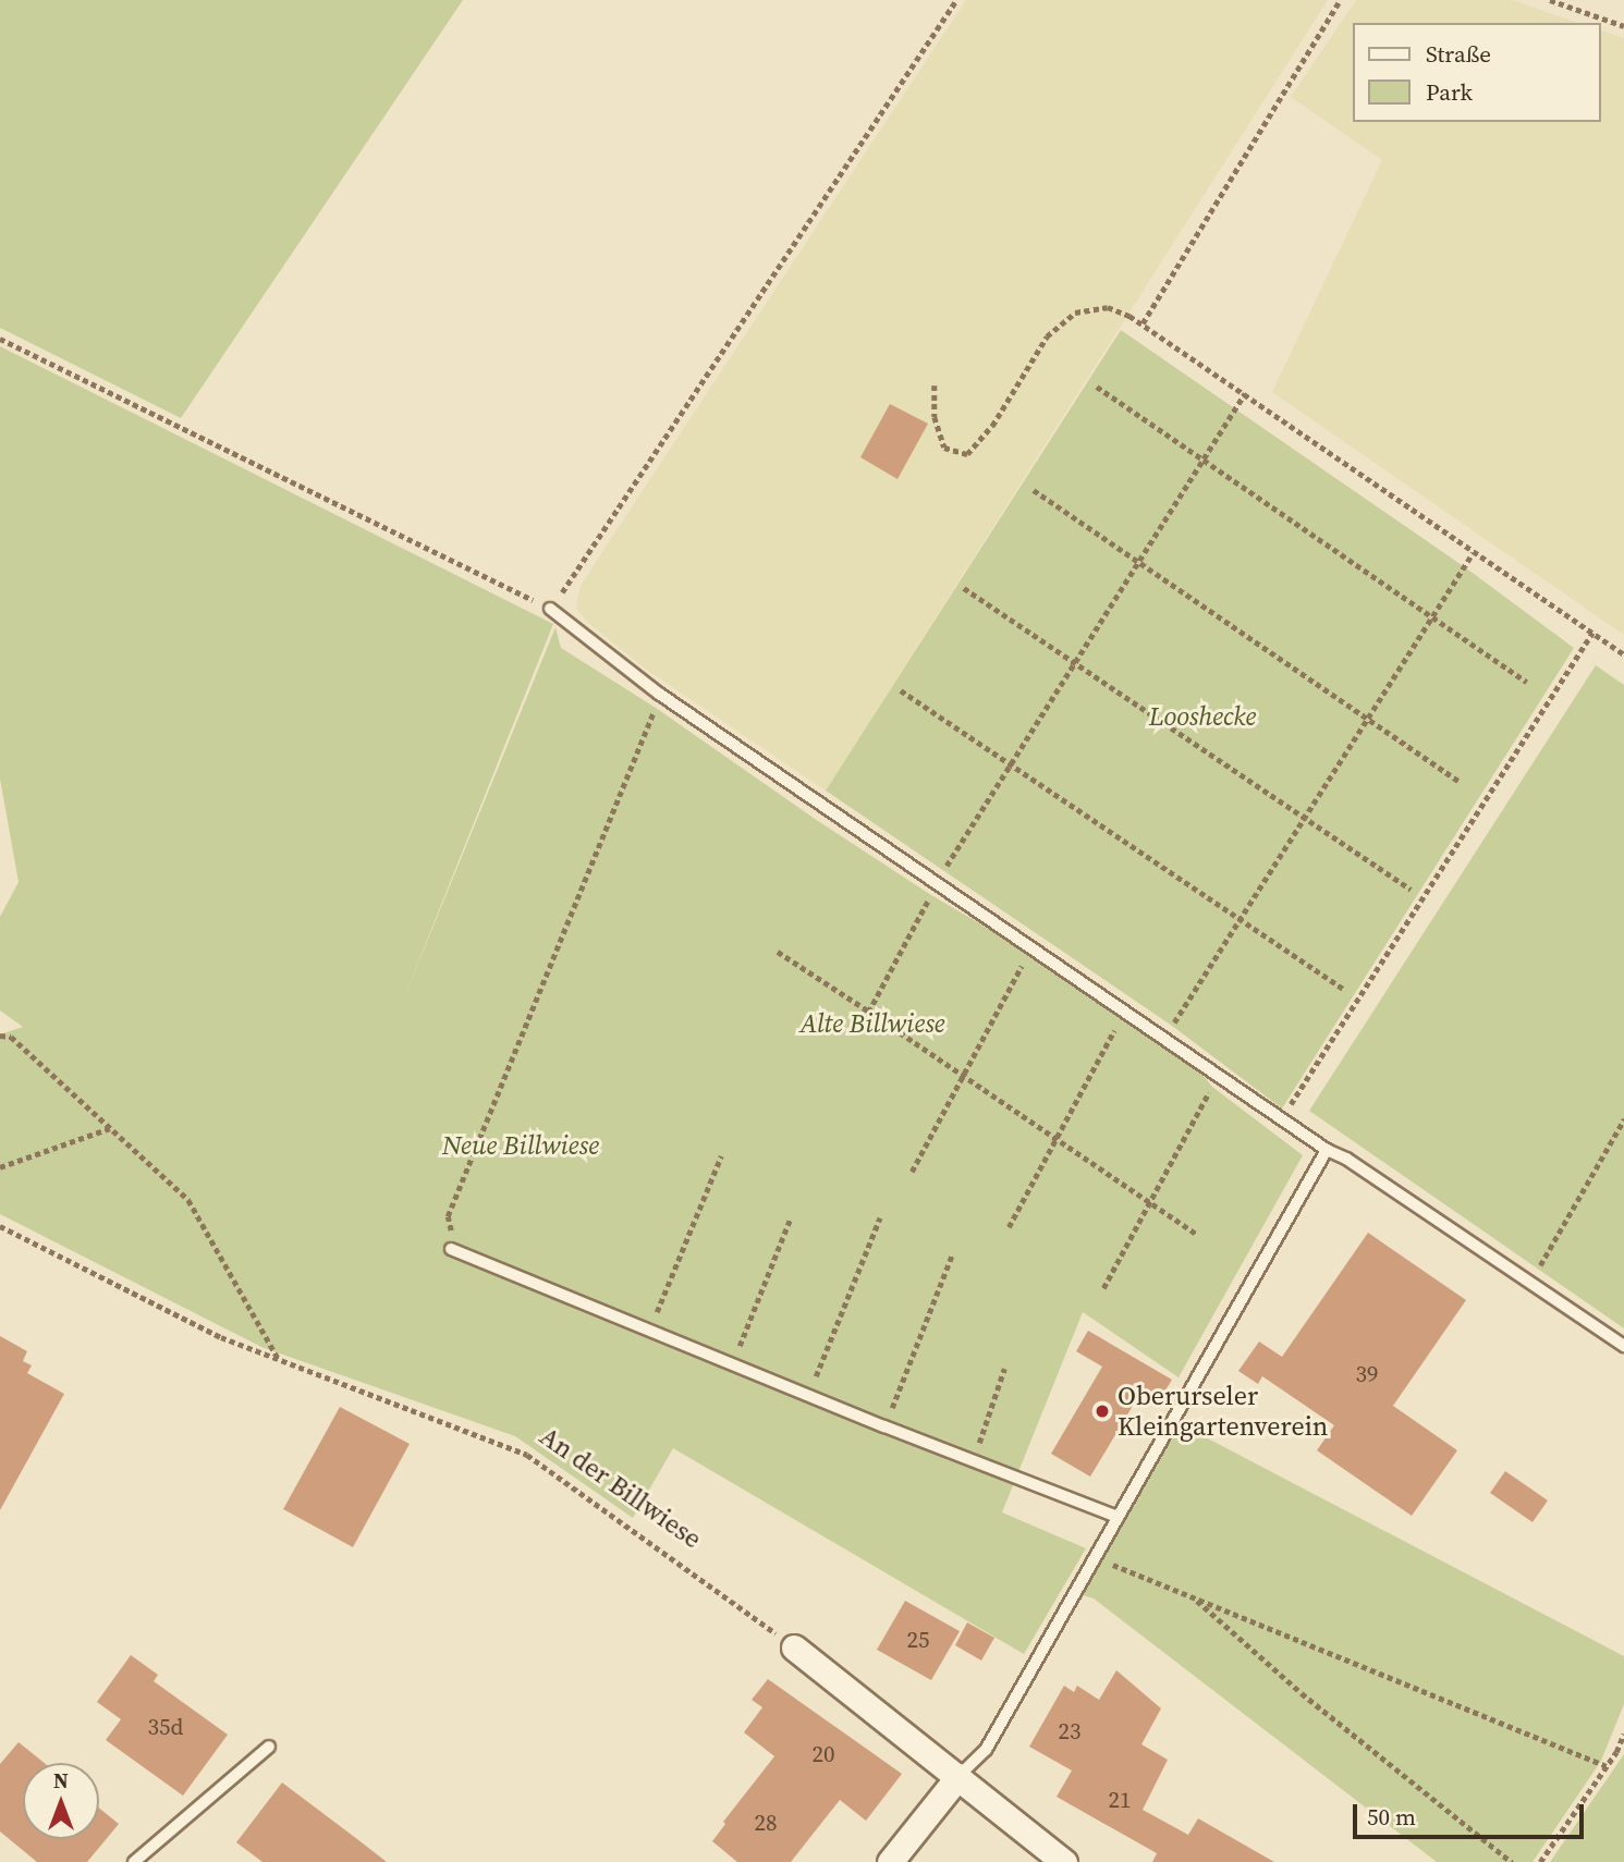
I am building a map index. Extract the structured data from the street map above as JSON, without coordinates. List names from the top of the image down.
{
  "streets": {
    "path": ["An der Billwiese"]
  },
  "parks": ["Looshecke", "Alte Billwiese", "Neue Billwiese"],
  "places": ["Oberurseler Kleingartenverein"],
  "house_numbers": [
    "39",
    "25",
    "35d",
    "23",
    "20",
    "21",
    "28"
  ],
  "legend": ["Straße", "Park"],
  "scale_bar": "50 m",
  "north": "top"
}
